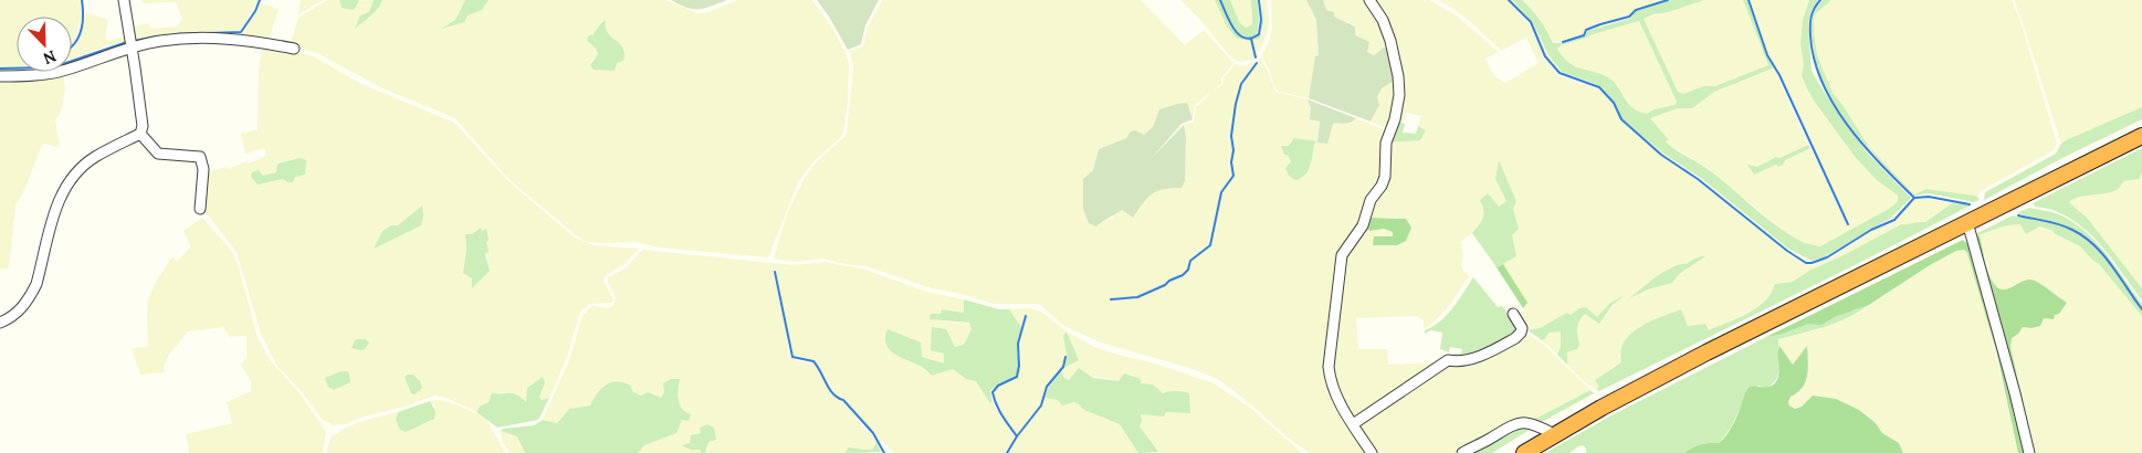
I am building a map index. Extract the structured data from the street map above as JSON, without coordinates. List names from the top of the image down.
{
  "north": "bottom right"
}
